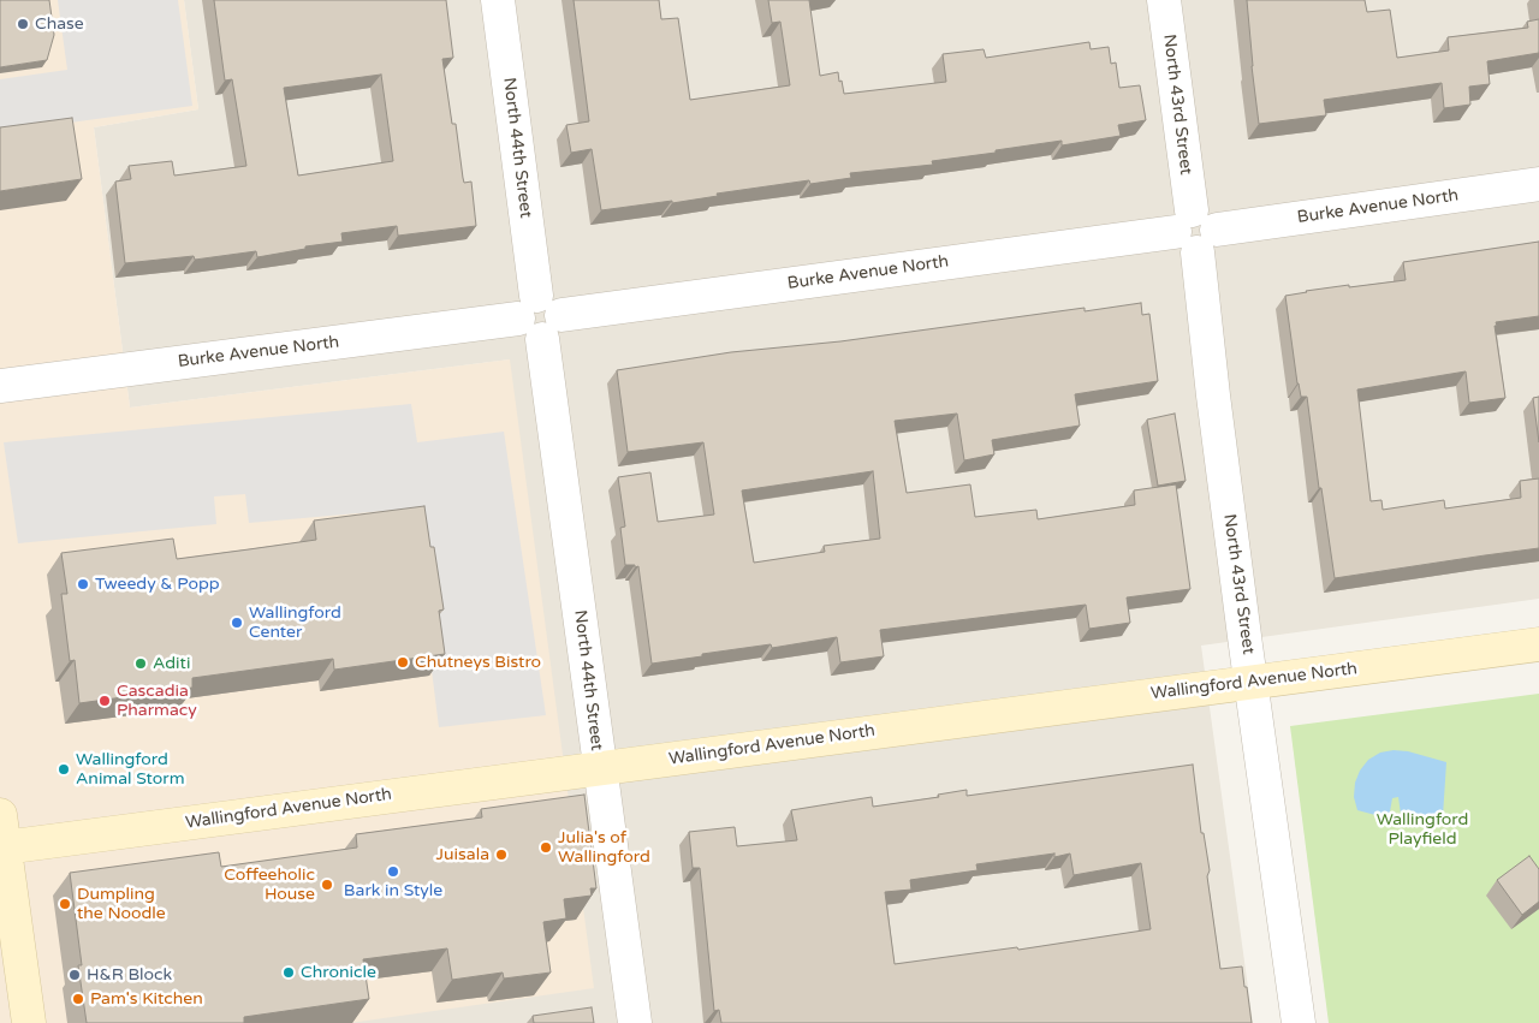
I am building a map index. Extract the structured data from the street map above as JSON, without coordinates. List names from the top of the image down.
{
  "streets": {
    "street": [
      "North 43rd Street",
      "North 44th Street",
      "Burke Avenue North",
      "Wallingford Avenue North"
    ]
  },
  "crossings": [
    ["North 43rd Street", "Burke Avenue North"],
    ["North 43rd Street", "Wallingford Avenue North"],
    ["North 44th Street", "Burke Avenue North"],
    ["North 44th Street", "Wallingford Avenue North"]
  ],
  "parks": ["Wallingford Playfield"],
  "places": [
    "Chase",
    "Tweedy & Popp",
    "Wallingford Center",
    "Chutneys Bistro",
    "Aditi",
    "Cascadia Pharmacy",
    "Wallingford Animal Storm",
    "Julia's of Wallingford",
    "Juisala",
    "Bark in Style",
    "Coffeeholic House",
    "Dumpling the Noodle",
    "Chronicle",
    "H&R Block",
    "Pam's Kitchen"
  ]
}
